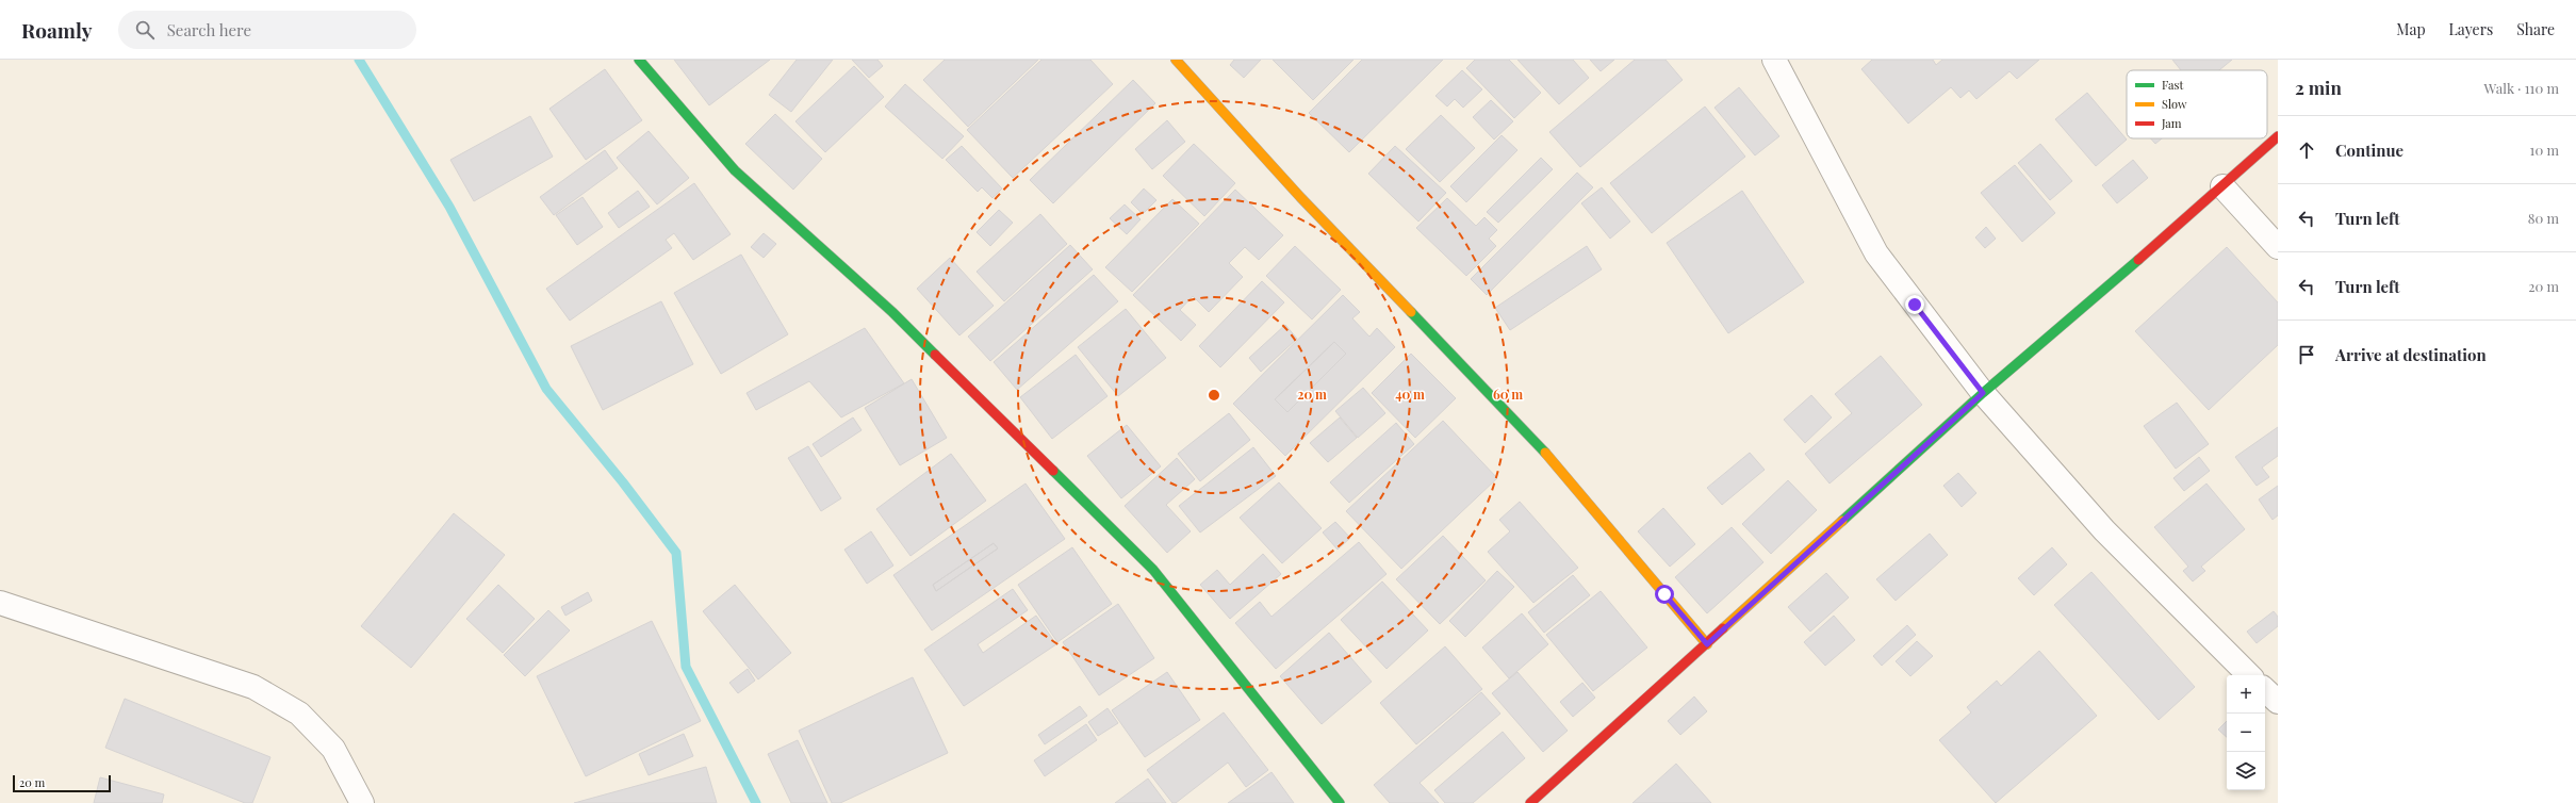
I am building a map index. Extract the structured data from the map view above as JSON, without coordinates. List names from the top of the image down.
{
  "legend": ["Fast", "Slow", "Jam"],
  "scale_bar": "20 m",
  "page": {
    "header": "Roamly",
    "search": "Search here",
    "nav": ["Map", "Layers", "Share"],
    "heading": ["2 min", "Walk · 110 m"],
    "list": [
      ["Continue", "10 m"],
      ["Turn left", "80 m"],
      ["Turn left", "20 m"],
      "Arrive at destination"
    ],
    "map_buttons": ["+", "−"],
    "scale": "20 m"
  },
  "rings": ["20 m", "40 m", "60 m"]
}
